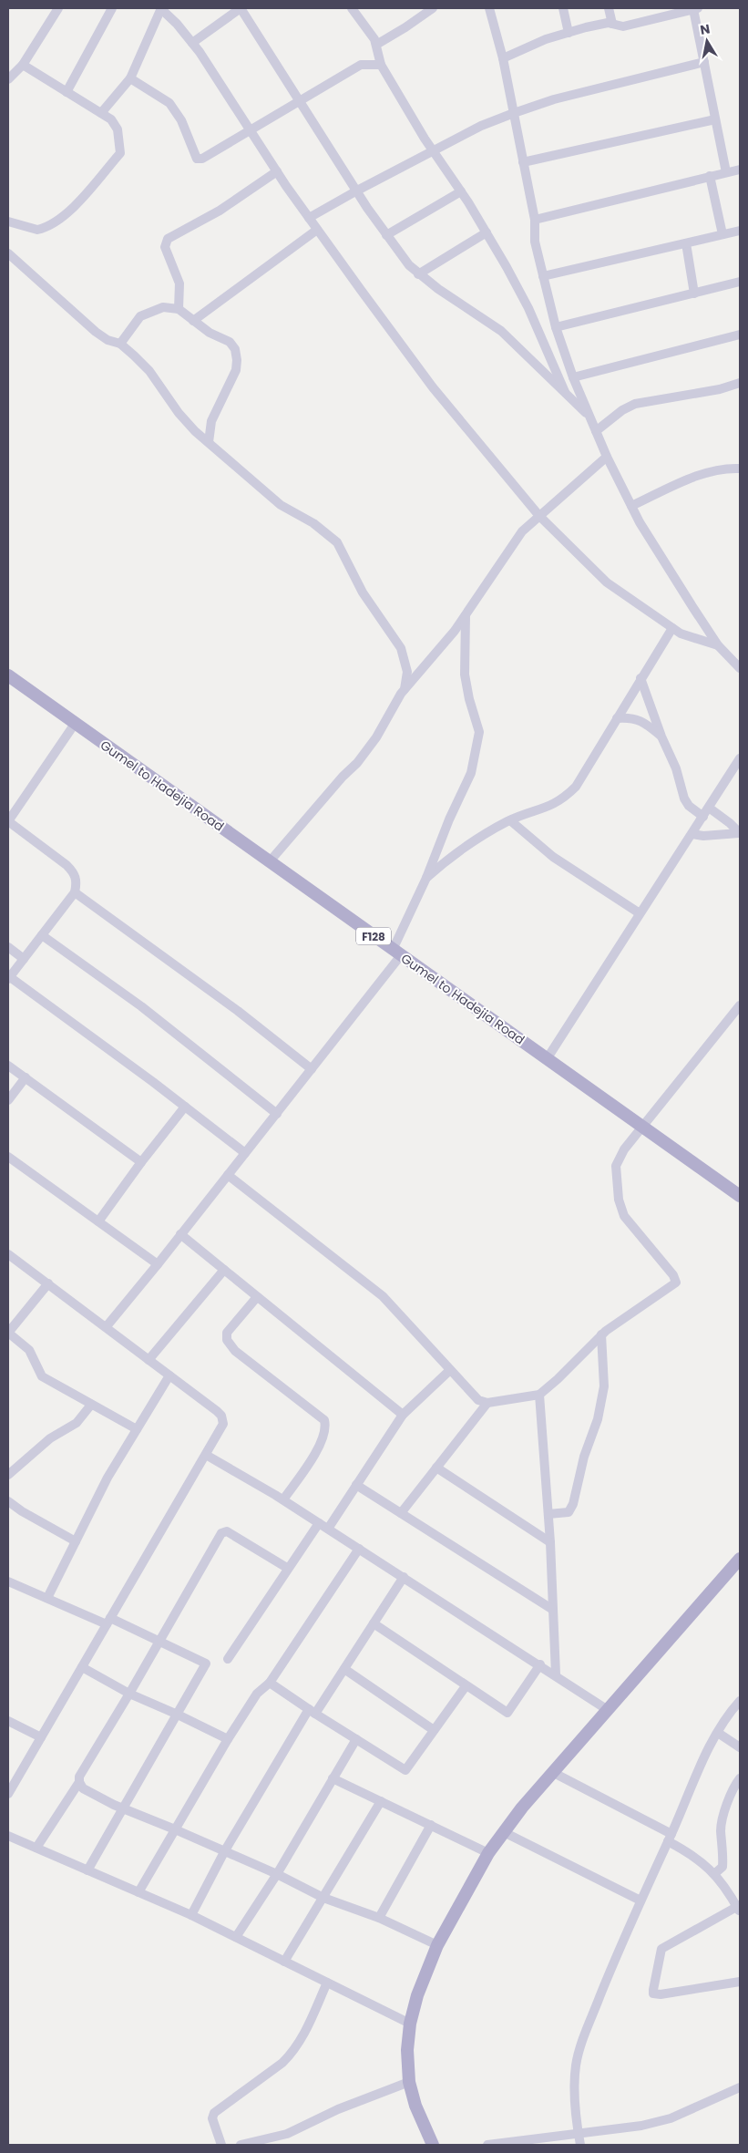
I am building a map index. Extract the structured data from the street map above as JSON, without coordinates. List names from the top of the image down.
{
  "streets": {
    "main road": ["Gumel to Hadejia Road", "F128"]
  },
  "north": "top"
}
